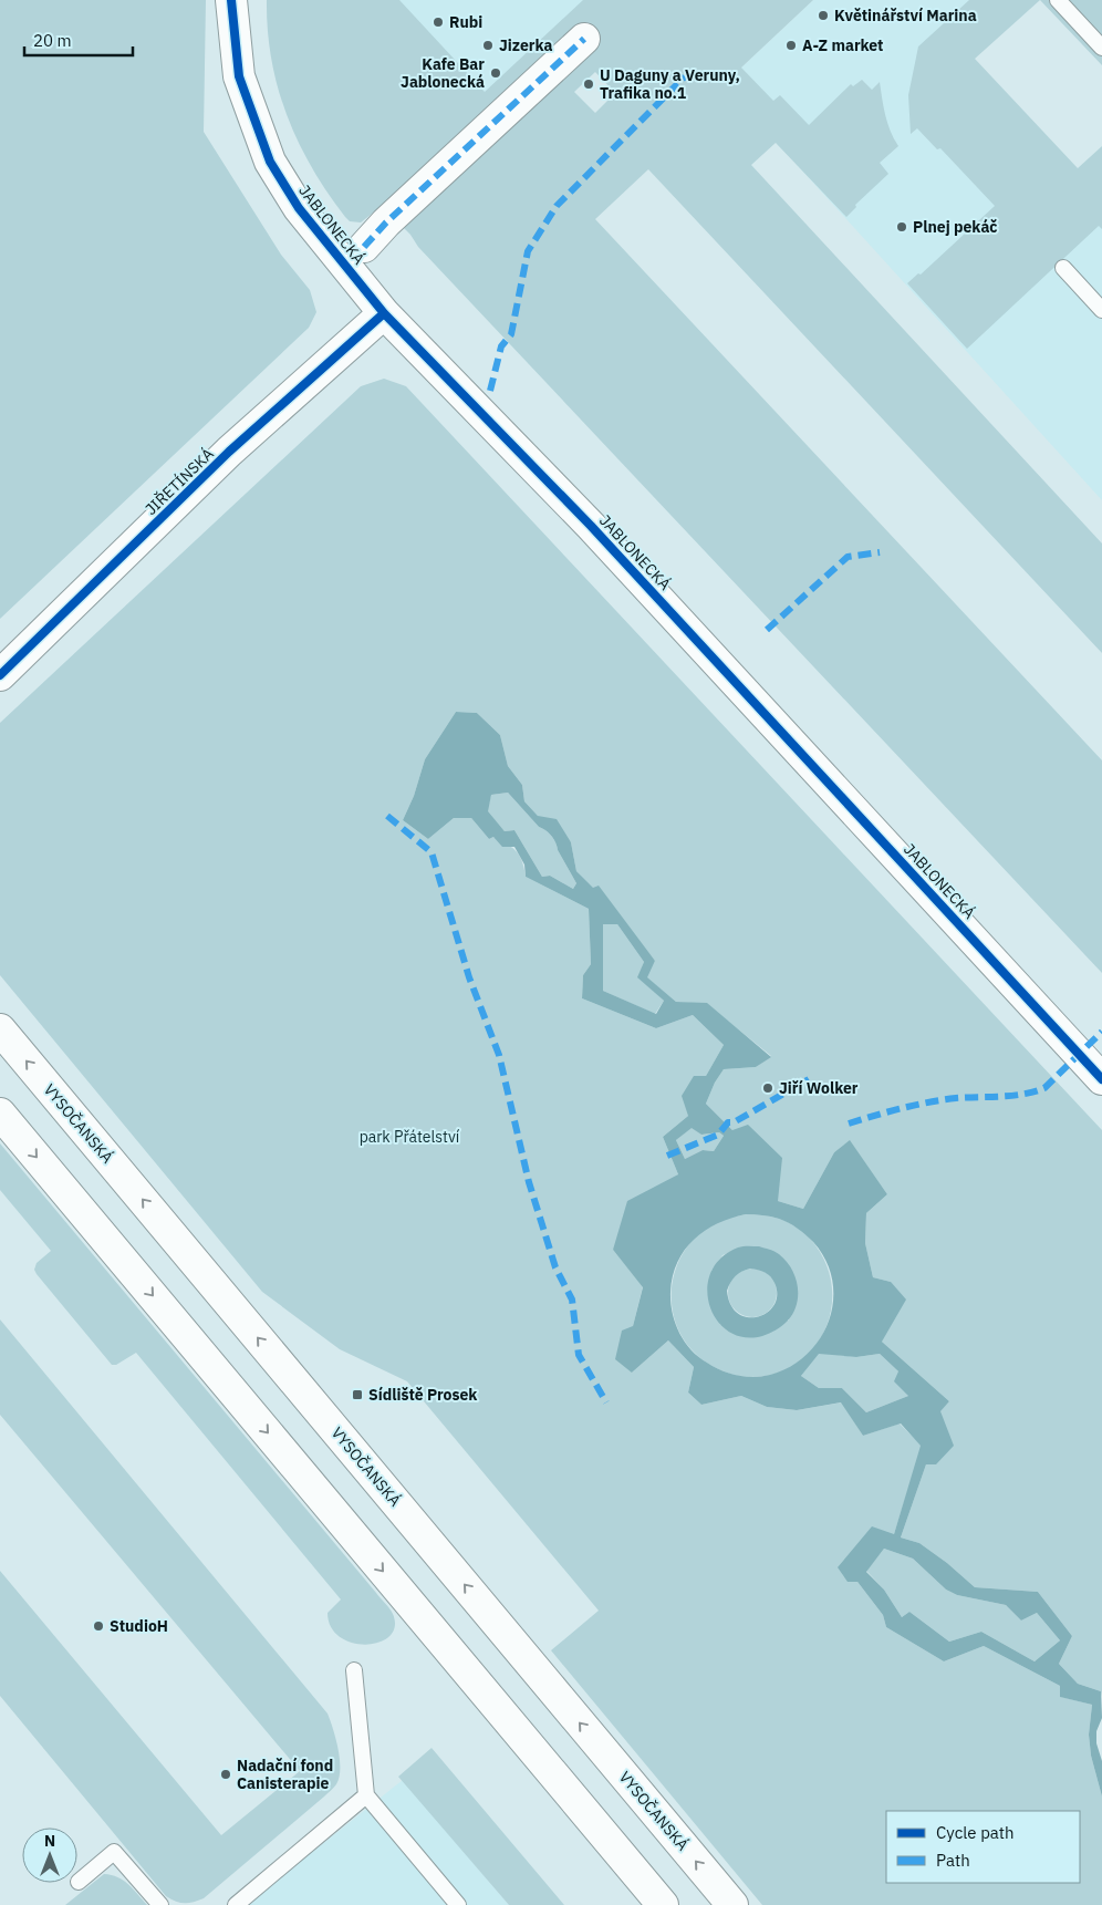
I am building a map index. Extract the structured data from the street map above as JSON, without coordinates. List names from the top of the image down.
{
  "streets": {
    "street": ["JABLONECKÁ", "JIŘETÍNSKÁ", "VYSOČANSKÁ"]
  },
  "crossings": [
    ["JABLONECKÁ", "JIŘETÍNSKÁ"]
  ],
  "parks": ["park Přátelství"],
  "places": {
    "other": [
      "Květinářství Marina",
      "Rubi",
      "Jizerka",
      "A-Z market",
      "Kafe Bar Jablonecká",
      "U Daguny a Veruny, Trafika no.1",
      "Plnej pekáč",
      "Jiří Wolker",
      "StudioH",
      "Nadační fond Canisterapie"
    ],
    "transit": ["Sídliště Prosek"]
  },
  "legend": ["Cycle path", "Path"],
  "scale_bar": "20 m",
  "north": "top"
}
